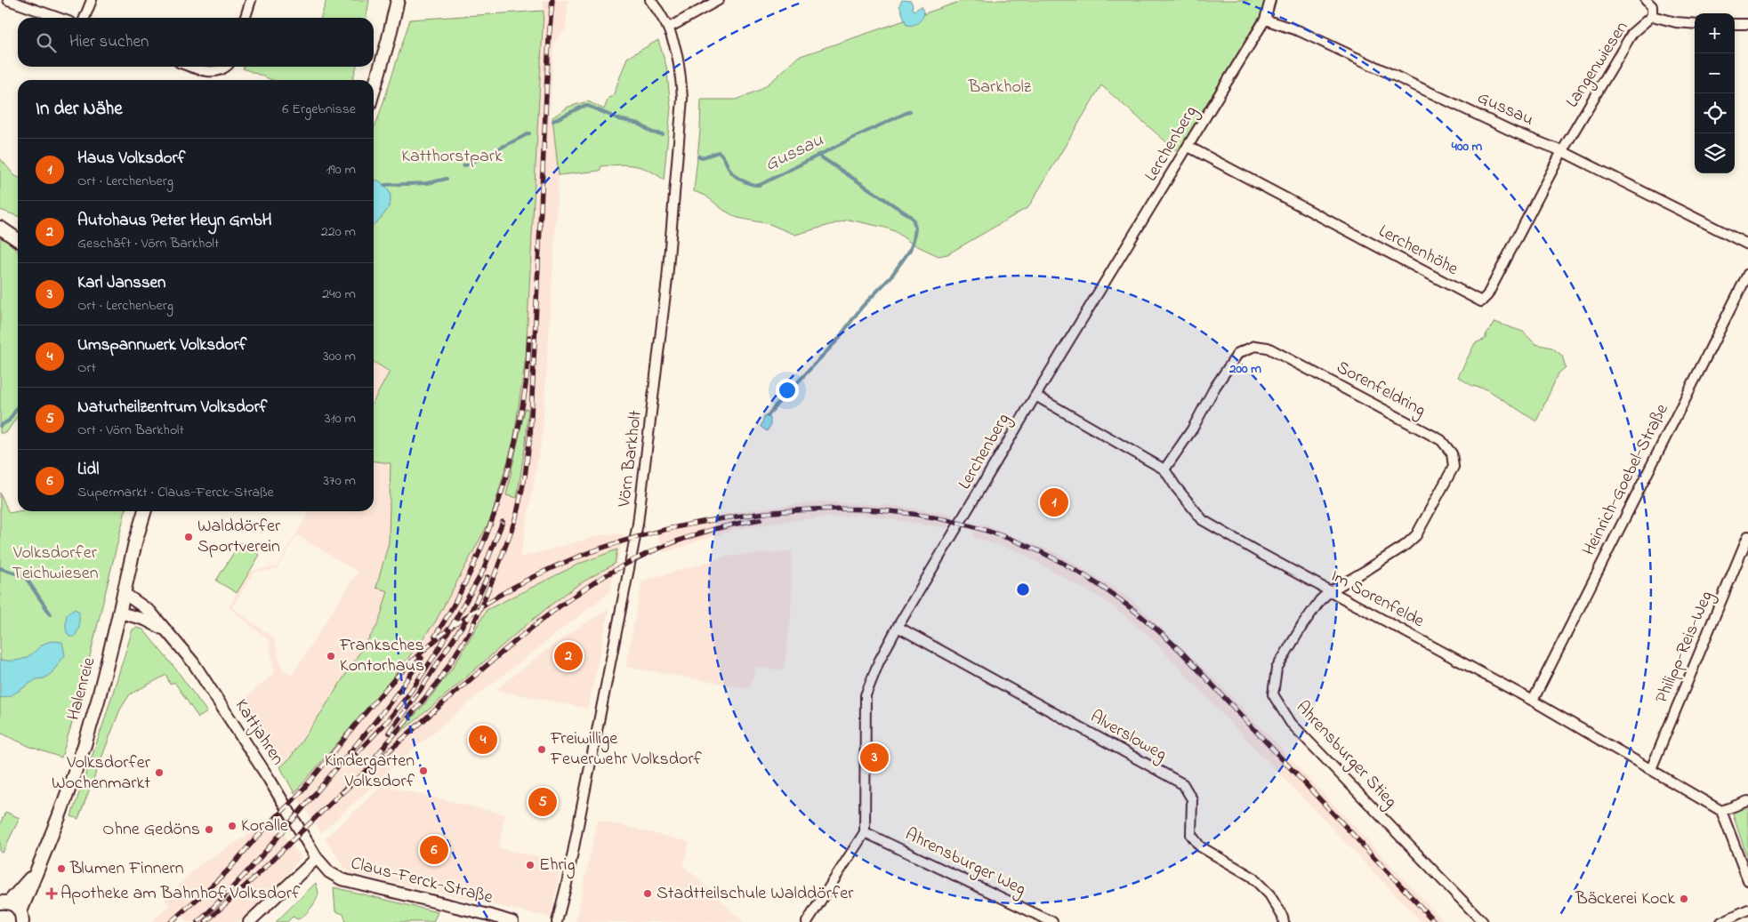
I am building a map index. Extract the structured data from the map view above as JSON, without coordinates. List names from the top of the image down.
{
  "streets": {
    "main road": ["Halenreie"],
    "street": [
      "Langenwiesen",
      "Gussau",
      "Lerchenberg",
      "Lerchenhöhe",
      "Sorenfeldring",
      "Vörn Barkholt",
      "Heinrich-Goebel-Straße",
      "Im Sorenfelde",
      "Philipp-Reis-Weg",
      "Kattjahren",
      "Alversloweg",
      "Ahrensburger Stieg",
      "Ahrensburger Weg",
      "Claus-Ferck-Straße"
    ]
  },
  "crossings": [
    ["Langenwiesen", "Gussau"],
    ["Langenwiesen", "Lerchenhöhe"],
    ["Gussau", "Lerchenberg"],
    ["Gussau", "Lerchenhöhe"],
    ["Lerchenberg", "Lerchenhöhe"],
    ["Lerchenberg", "Im Sorenfelde"],
    ["Lerchenberg", "Alversloweg"],
    ["Lerchenberg", "Ahrensburger Weg"],
    ["Sorenfeldring", "Im Sorenfelde"],
    ["Sorenfeldring", "Ahrensburger Stieg"],
    ["Heinrich-Goebel-Straße", "Im Sorenfelde"],
    ["Im Sorenfelde", "Philipp-Reis-Weg"],
    ["Im Sorenfelde", "Ahrensburger Stieg"],
    ["Halenreie", "Kattjahren"],
    ["Kattjahren", "Claus-Ferck-Straße"]
  ],
  "water": ["Gussau"],
  "parks": ["Barkholz", "Katthorstpark", "Volksdorfer Teichwiesen"],
  "places": {
    "other": [
      "Walddörfer Sportverein",
      "Franksches Kontorhaus",
      "Freiwillige Feuerwehr Volksdorf",
      "Kindergarten Volksdorf",
      "Volksdorfer Wochenmarkt",
      "Koralle",
      "Ohne Gedöns",
      "Ehrig",
      "Blumen Finnern",
      "Stadtteilschule Walddörfer",
      "Bäckerei Kock"
    ],
    "health": ["Apotheke am Bahnhof Volksdorf"]
  },
  "page": {
    "map_buttons": ["+", "−"],
    "search": "Hier suchen",
    "heading": ["In der Nähe", "6 Ergebnisse"],
    "list": [
      {
        "mark": "1",
        "name": "Haus Volksdorf",
        "note": "Ort · Lerchenberg",
        "value": "190 m"
      },
      {
        "mark": "2",
        "name": "Autohaus Peter Heyn GmbH",
        "note": "Geschäft · Vörn Barkholt",
        "value": "220 m"
      },
      {
        "mark": "3",
        "name": "Karl Janssen",
        "note": "Ort · Lerchenberg",
        "value": "240 m"
      },
      {
        "mark": "4",
        "name": "Umspannwerk Volksdorf",
        "note": "Ort",
        "value": "300 m"
      },
      {
        "mark": "5",
        "name": "Naturheilzentrum Volksdorf",
        "note": "Ort · Vörn Barkholt",
        "value": "310 m"
      },
      {
        "mark": "6",
        "name": "Lidl",
        "note": "Supermarkt · Claus-Ferck-Straße",
        "value": "370 m"
      }
    ],
    "pins": [
      "1",
      "2",
      "4",
      "3",
      "5",
      "6"
    ]
  },
  "rings": ["400 m", "200 m"]
}
